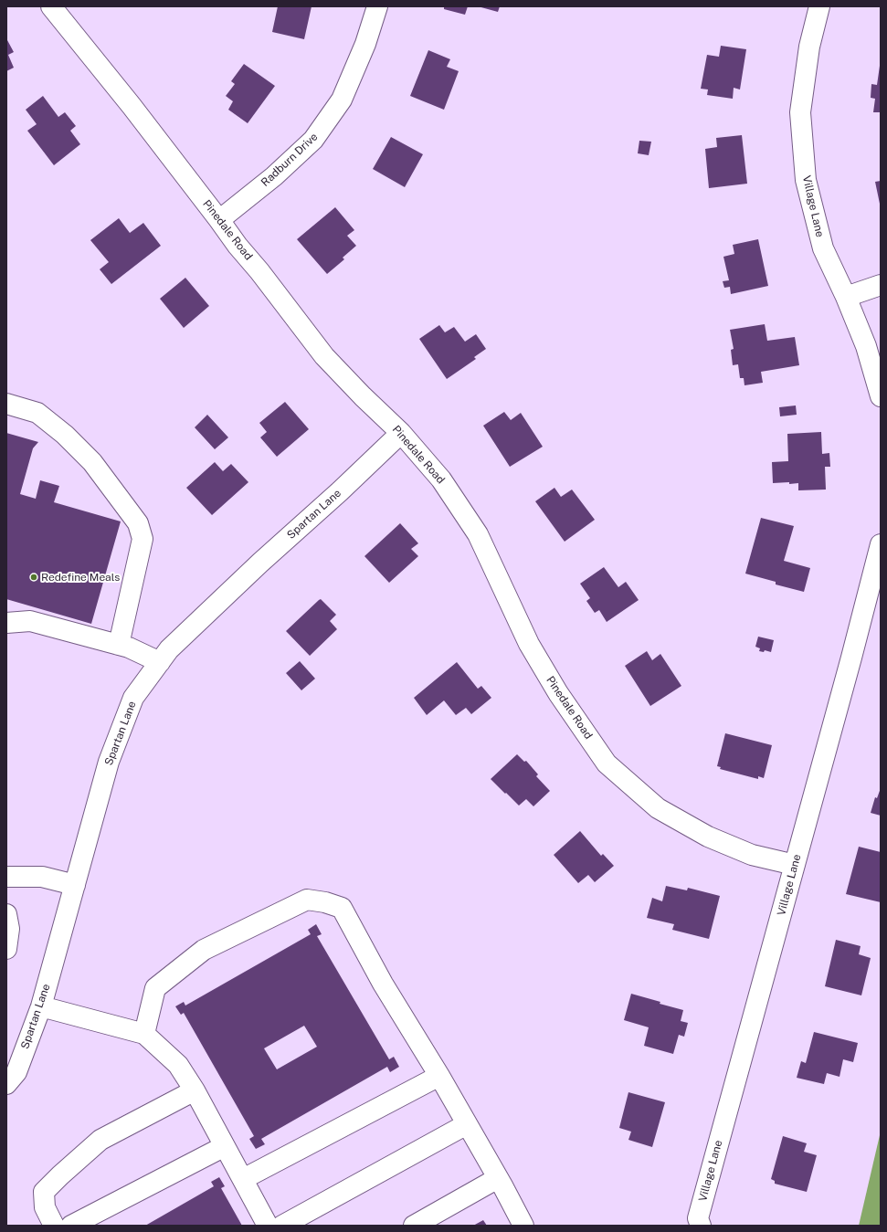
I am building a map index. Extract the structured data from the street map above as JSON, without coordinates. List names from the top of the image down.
{
  "streets": {
    "street": [
      "Radburn Drive",
      "Village Lane",
      "Pinedale Road",
      "Spartan Lane"
    ]
  },
  "crossings": [
    ["Radburn Drive", "Pinedale Road"],
    ["Village Lane", "Pinedale Road"],
    ["Pinedale Road", "Spartan Lane"]
  ],
  "places": ["Redefine Meals"]
}
